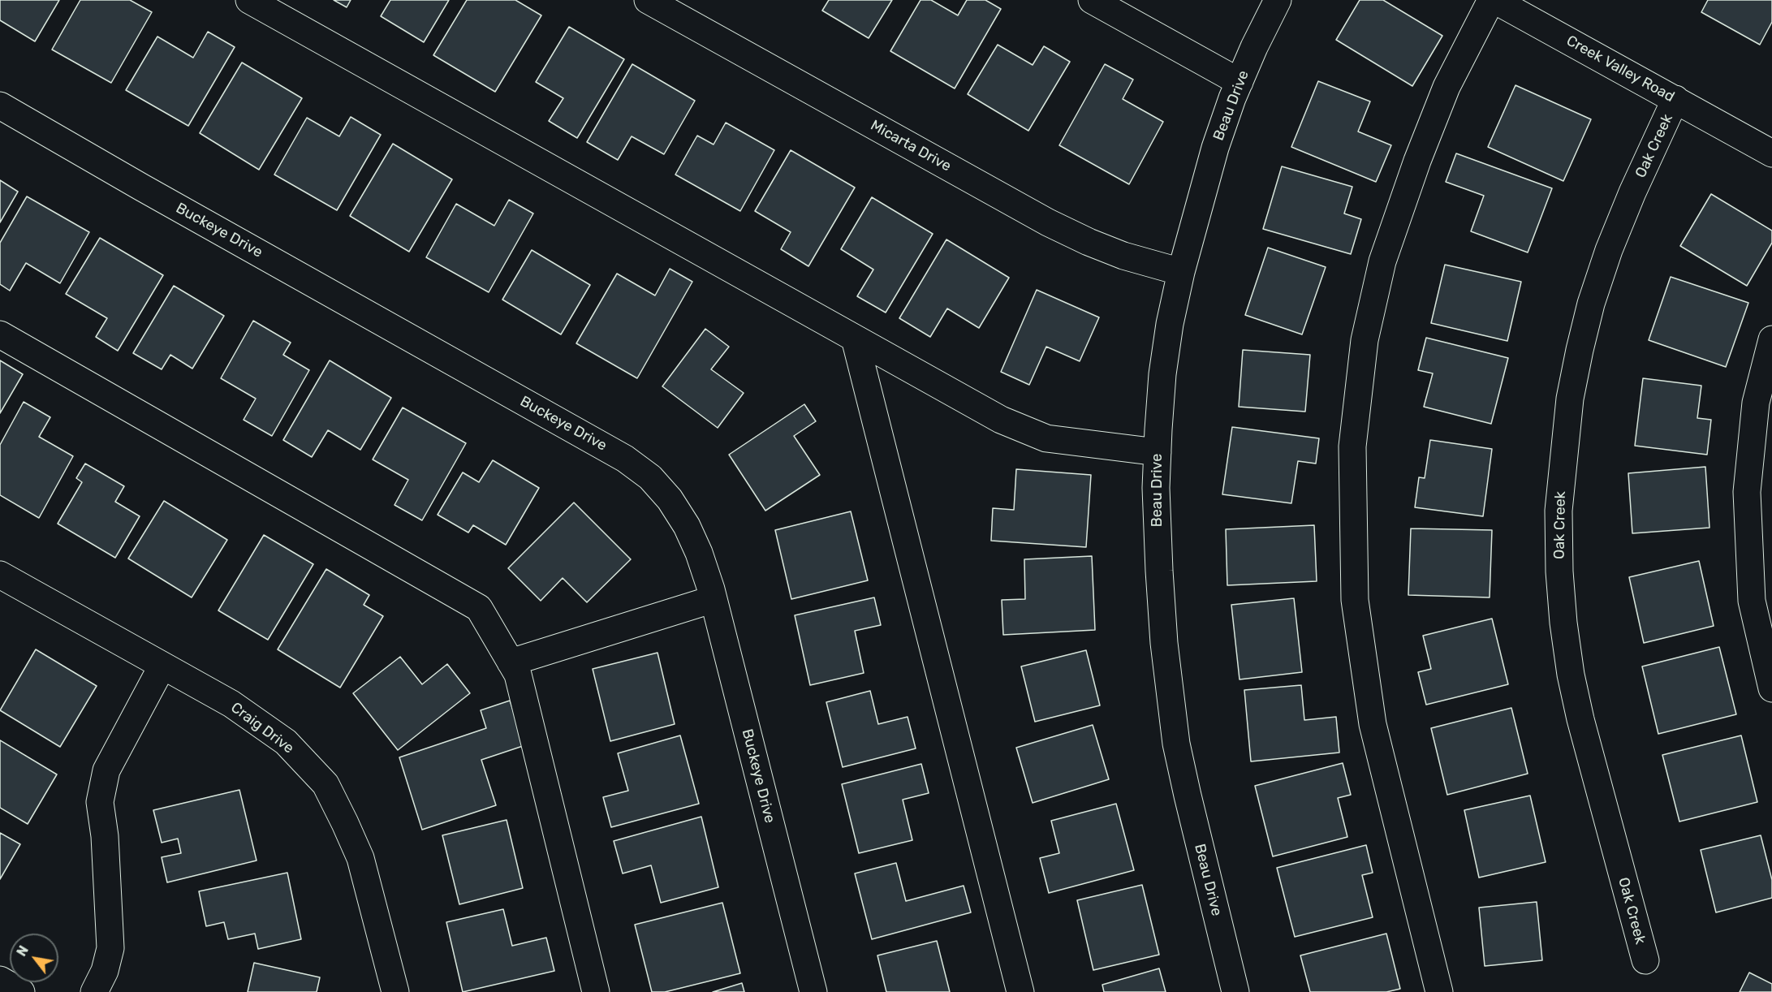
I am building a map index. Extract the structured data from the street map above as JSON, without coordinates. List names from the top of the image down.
{
  "streets": {
    "street": [
      "Creek Valley Road",
      "Beau Drive",
      "Micarta Drive",
      "Oak Creek",
      "Buckeye Drive",
      "Craig Drive"
    ]
  },
  "crossings": [
    ["Creek Valley Road", "Oak Creek"],
    ["Beau Drive", "Micarta Drive"]
  ],
  "north": "top left"
}
